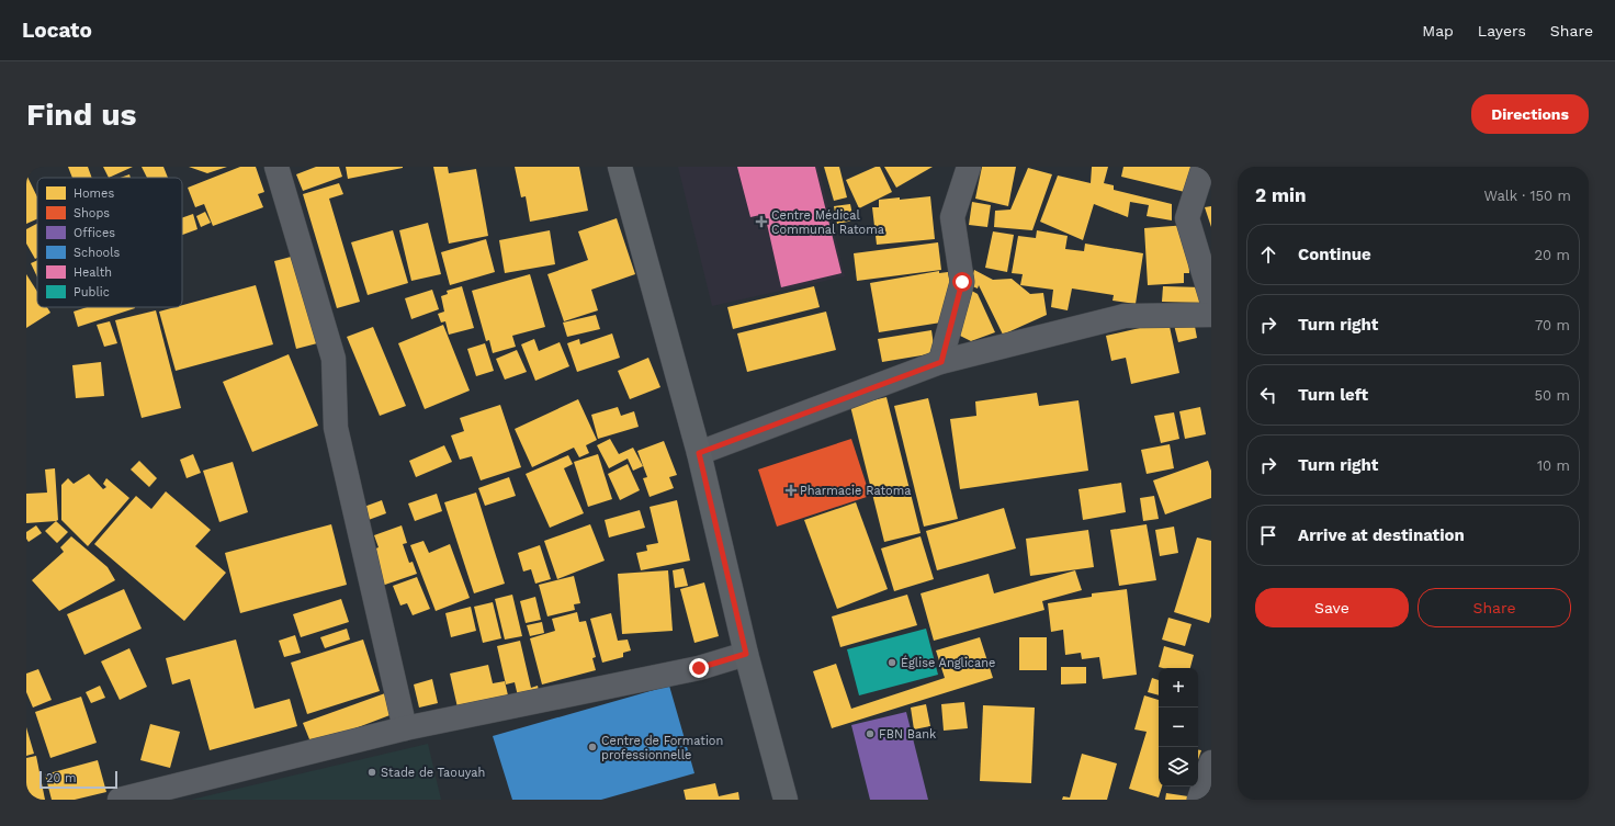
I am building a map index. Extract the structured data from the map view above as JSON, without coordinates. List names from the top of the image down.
{
  "places": {
    "health": ["Centre Médical Communal Ratoma", "Pharmacie Ratoma"],
    "other": [
      "Église Anglicane",
      "FBN Bank",
      "Centre de Formation professionnelle",
      "Stade de Taouyah"
    ]
  },
  "legend": [
    "Homes",
    "Shops",
    "Offices",
    "Schools",
    "Health",
    "Public"
  ],
  "scale_bar": "20 m",
  "page": {
    "header": "Locato",
    "nav": ["Map", "Layers", "Share"],
    "buttons": [
      "Directions",
      ["Save", "Share"]
    ],
    "title": "Find us",
    "heading": ["2 min", "Walk · 150 m"],
    "list": [
      ["Continue", "20 m"],
      ["Turn right", "70 m"],
      ["Turn left", "50 m"],
      ["Turn right", "10 m"],
      "Arrive at destination"
    ],
    "map_buttons": ["+", "−"],
    "scale": "20 m"
  }
}
